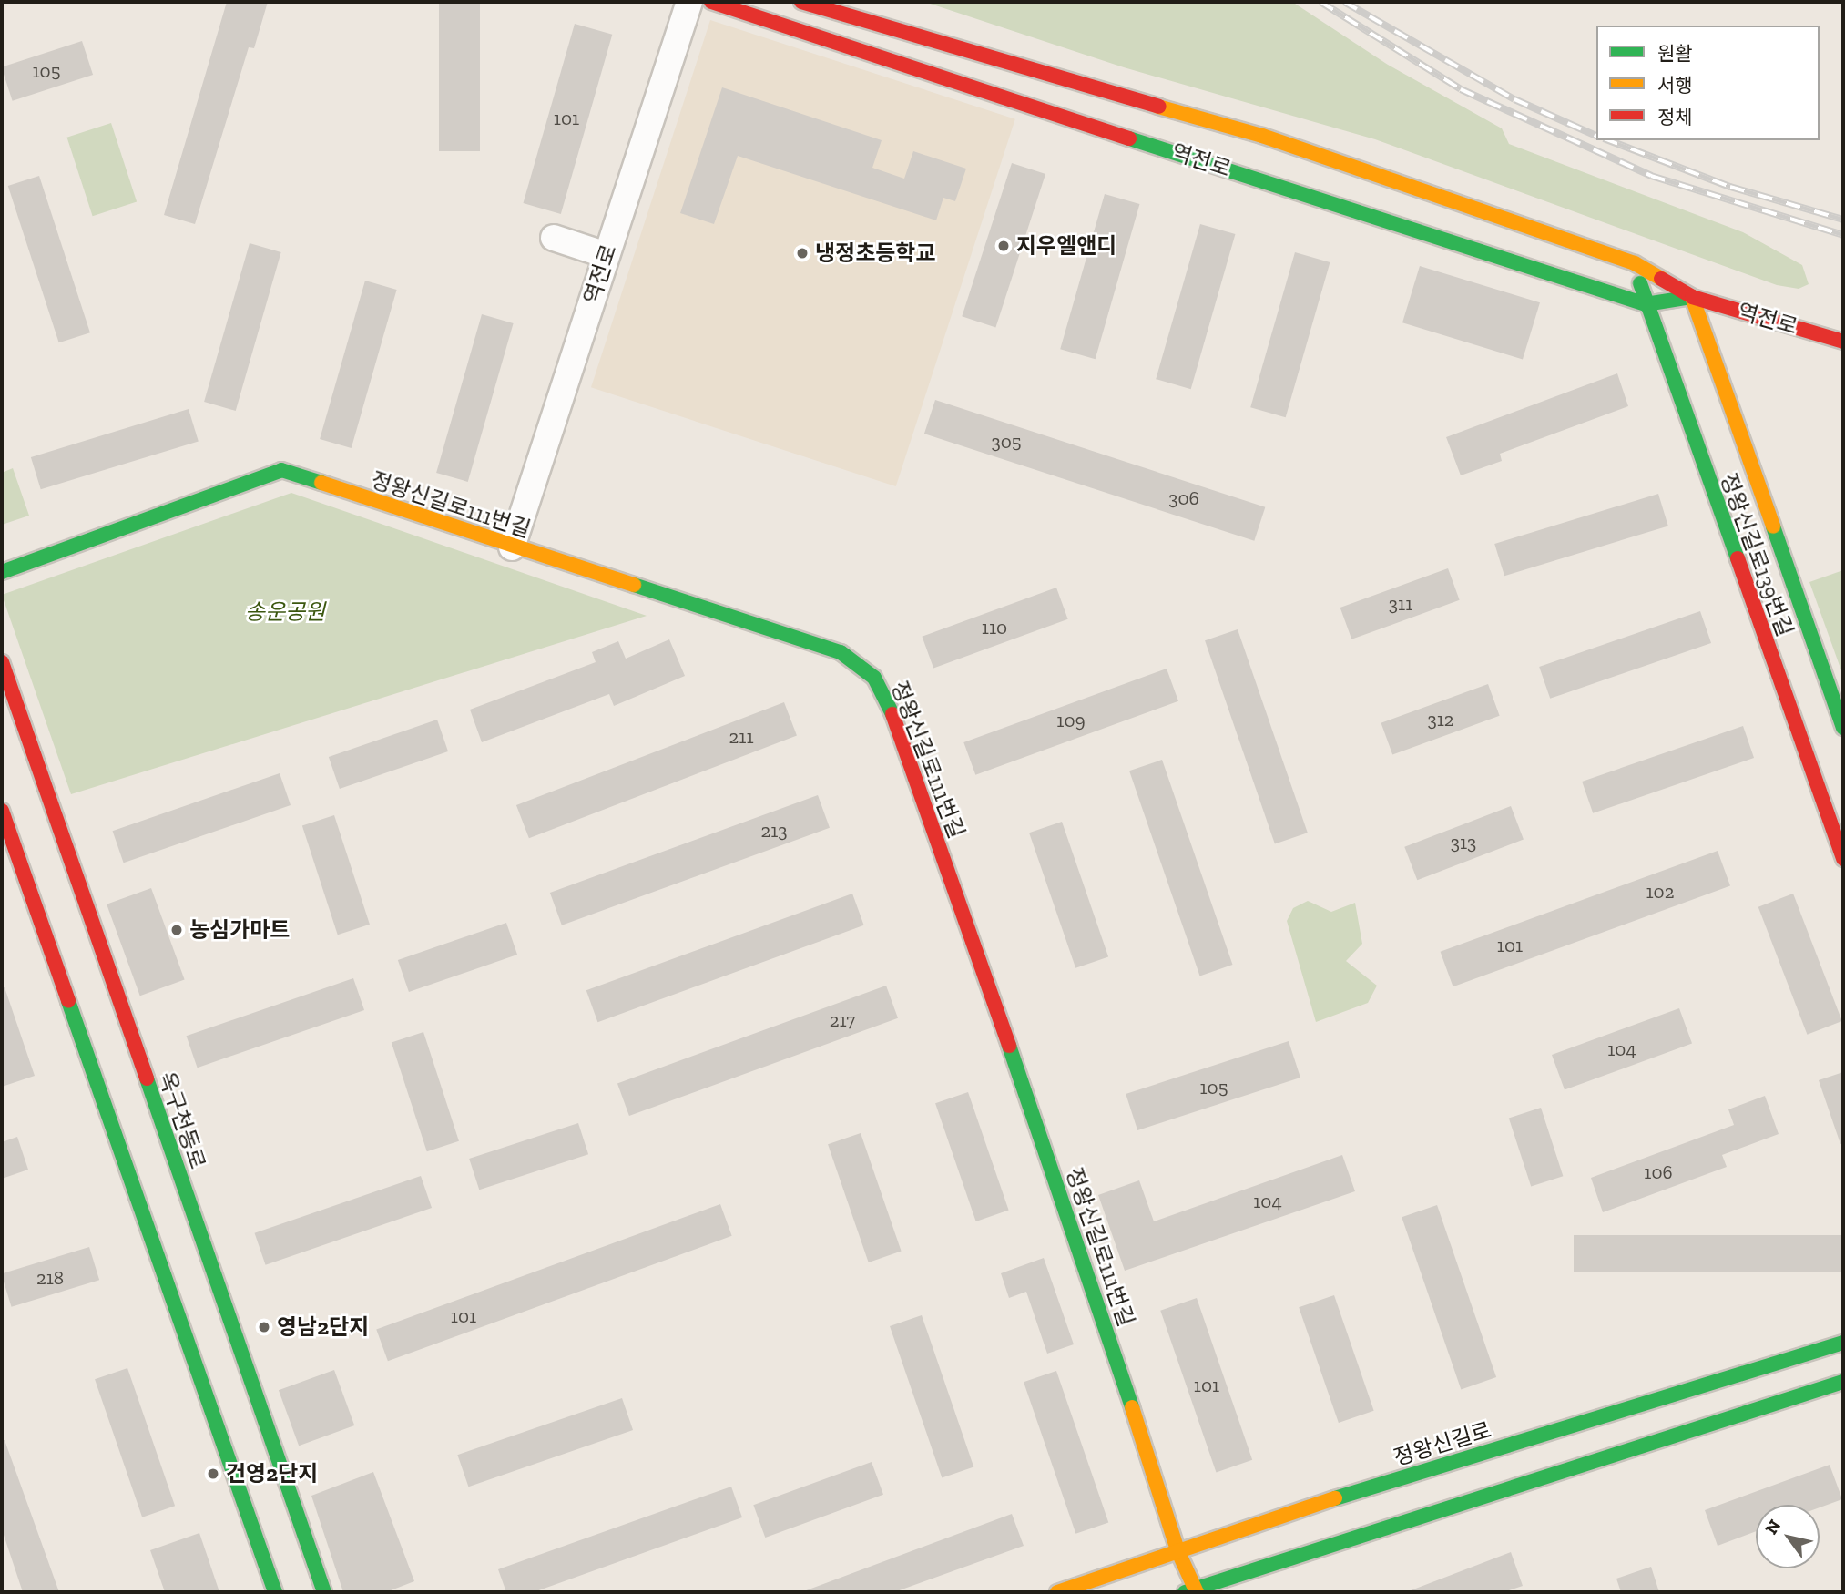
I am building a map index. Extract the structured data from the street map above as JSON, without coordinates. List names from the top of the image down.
{
  "streets": {
    "street": [
      "역전로",
      "정왕신길로111번길",
      "정왕신길로139번길",
      "옥구천동로",
      "정왕신길로"
    ]
  },
  "crossings": [
    ["역전로", "정왕신길로111번길"],
    ["역전로", "정왕신길로139번길"],
    ["정왕신길로111번길", "정왕신길로"]
  ],
  "parks": ["송운공원"],
  "places": [
    "지우엘앤디",
    "냉정초등학교",
    "농심가마트",
    "영남2단지",
    "건영2단지"
  ],
  "house_numbers": [
    "105",
    "101",
    "305",
    "306",
    "311",
    "110",
    "312",
    "109",
    "211",
    "213",
    "313",
    "102",
    "101",
    "217",
    "104",
    "105",
    "106",
    "104",
    "218",
    "101",
    "101"
  ],
  "legend": ["원활", "서행", "정체"],
  "north": "top left"
}
